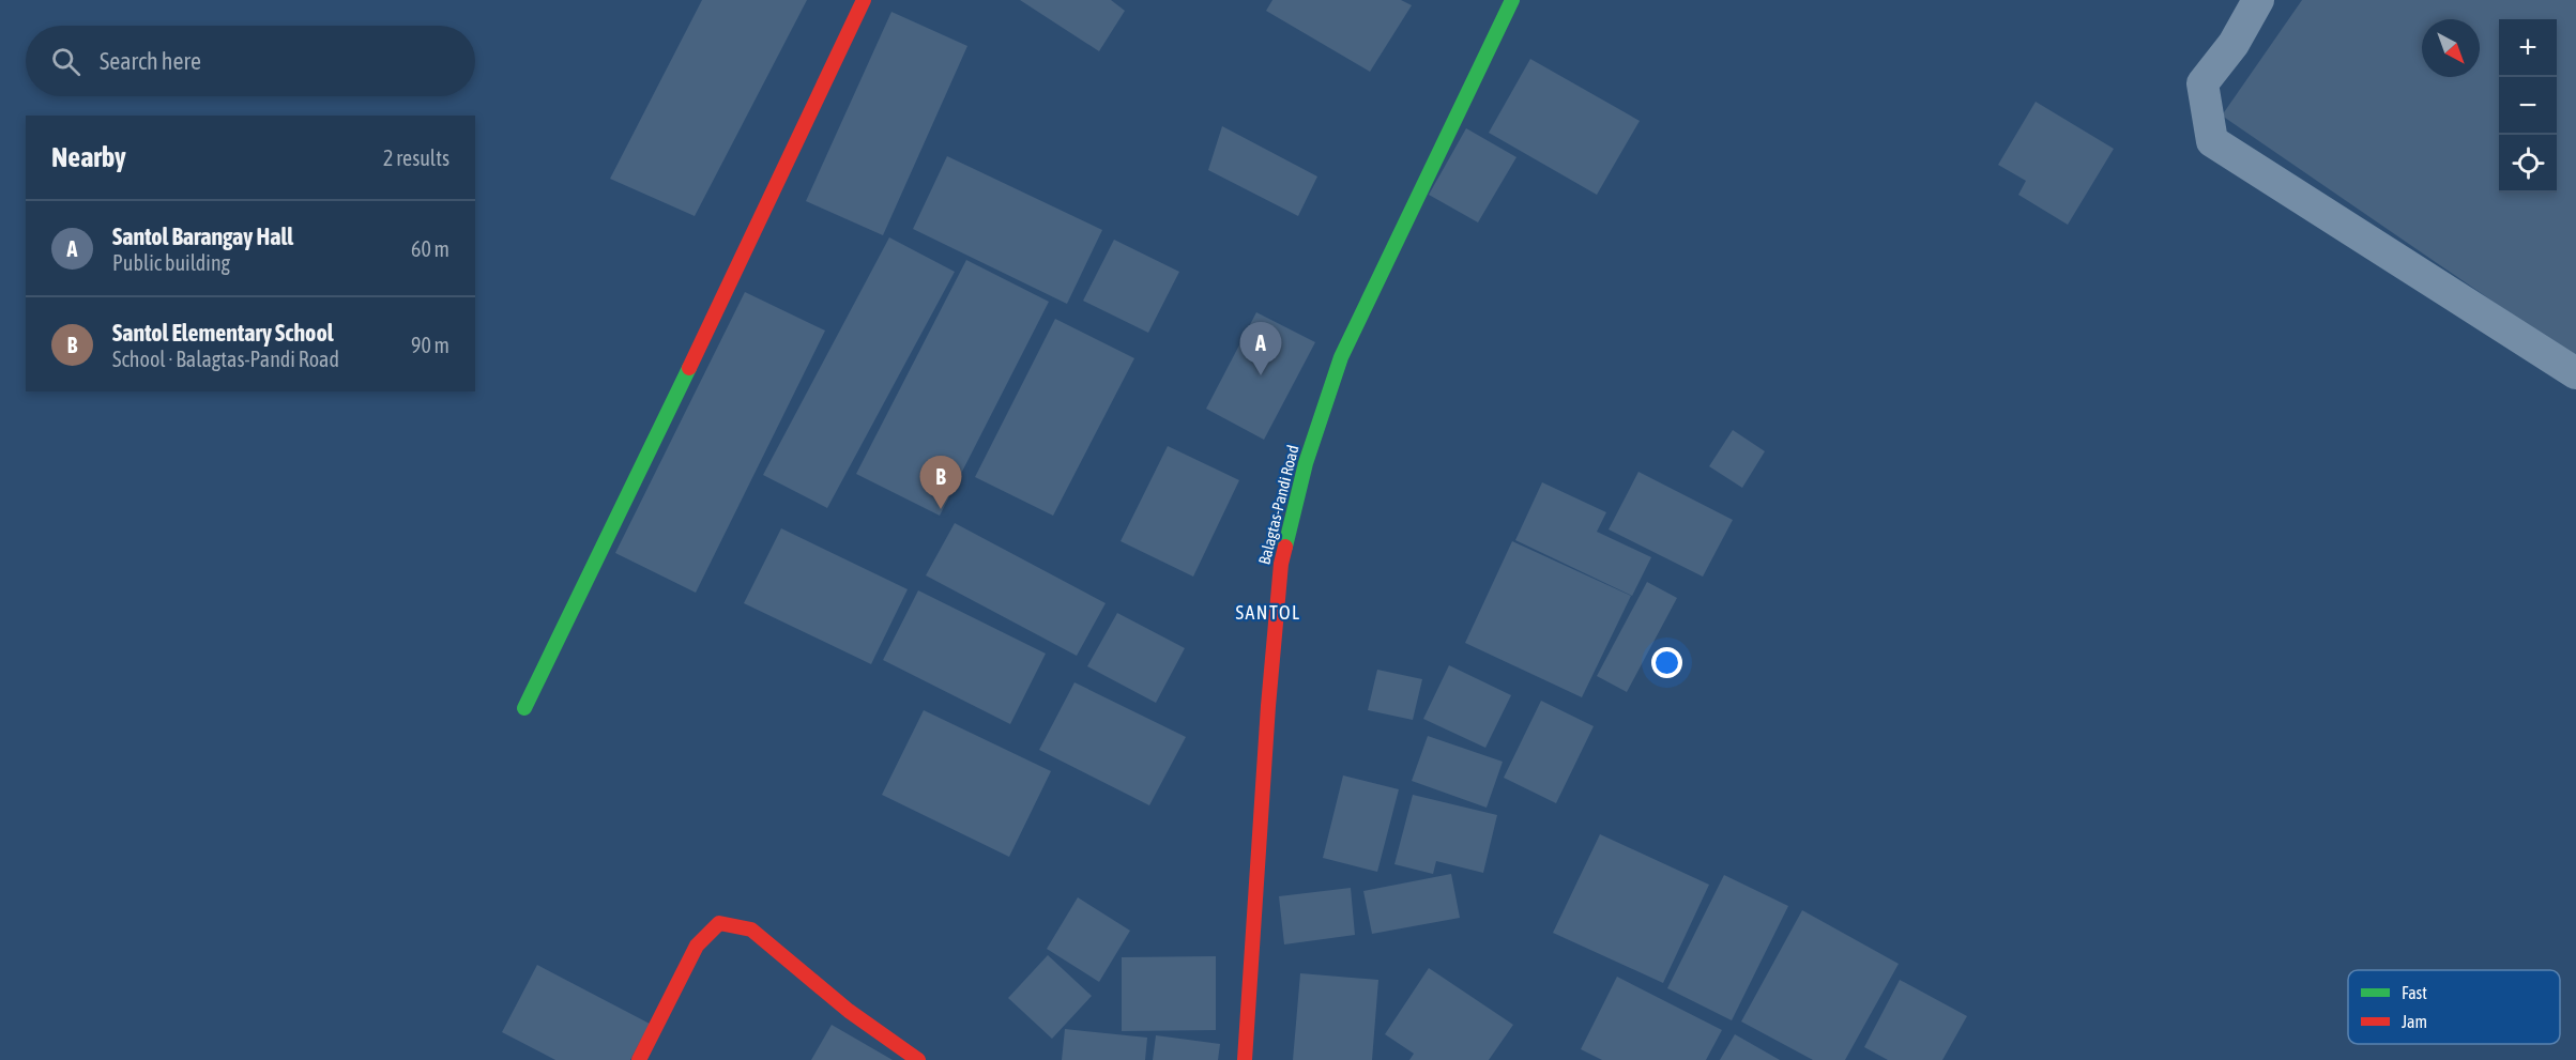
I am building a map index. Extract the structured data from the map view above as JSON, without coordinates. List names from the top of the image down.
{
  "streets": {
    "street": ["Balagtas-Pandi Road"]
  },
  "districts": ["SANTOL"],
  "legend": ["Fast", "Jam"],
  "north": "bottom right",
  "page": {
    "map_buttons": ["+", "−"],
    "search": "Search here",
    "heading": ["Nearby", "2 results"],
    "list": [
      {
        "mark": "A",
        "name": "Santol Barangay Hall",
        "note": "Public building",
        "value": "60 m"
      },
      {
        "mark": "B",
        "name": "Santol Elementary School",
        "note": "School · Balagtas-Pandi Road",
        "value": "90 m"
      }
    ],
    "pins": ["A", "B"]
  }
}
